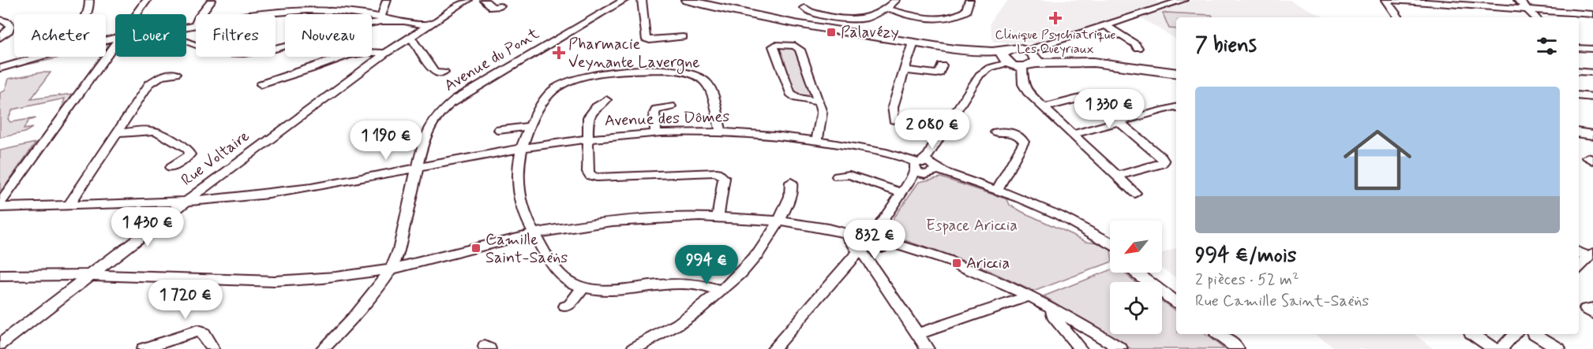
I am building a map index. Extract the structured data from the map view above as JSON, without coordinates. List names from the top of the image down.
{
  "streets": {
    "street": ["Avenue du Pont", "Avenue des Dômes", "Rue Voltaire"]
  },
  "crossings": [
    ["Avenue du Pont", "Avenue des Dômes"],
    ["Avenue des Dômes", "Rue Voltaire"]
  ],
  "parks": ["Espace Ariccia"],
  "places": {
    "health": ["Clinique Psychiatrique Les Queyriaux", "Pharmacie Veynante Lavergne"],
    "transit": ["Palavézy", "Camille Saint-Saëns", "Ariccia"]
  },
  "north": "bottom left",
  "page": {
    "chip": [
      "Acheter",
      "Louer",
      "Filtres",
      "Nouveau"
    ],
    "heading": "7 biens",
    "list": [
      {
        "name": "994 €/mois",
        "note": "2 pièces · 52 m² · Rue Camille Saint-Saëns"
      }
    ],
    "price": [
      "1 330 €",
      "2 080 €",
      "1 190 €",
      "1 430 €",
      "832 €",
      "994 €",
      "1 720 €"
    ]
  }
}
